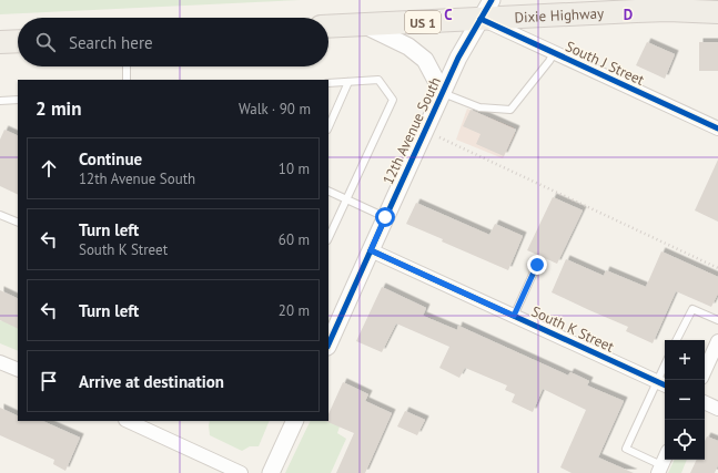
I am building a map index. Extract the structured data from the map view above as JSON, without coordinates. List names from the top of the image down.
{
  "streets": {
    "main road": ["Dixie Highway", "US 1"],
    "street": ["South J Street", "12th Avenue South", "South K Street"]
  },
  "crossings": [
    ["Dixie Highway", "South J Street"],
    ["Dixie Highway", "12th Avenue South"],
    ["South J Street", "12th Avenue South"],
    ["12th Avenue South", "South K Street"]
  ],
  "page": {
    "search": "Search here",
    "heading": ["2 min", "Walk · 90 m"],
    "list": [
      ["Continue", "12th Avenue South", "10 m"],
      ["Turn left", "South K Street", "60 m"],
      ["Turn left", "20 m"],
      "Arrive at destination"
    ],
    "map_buttons": ["+", "−"]
  },
  "grid": {
    "columns": ["C", "D"]
  }
}
